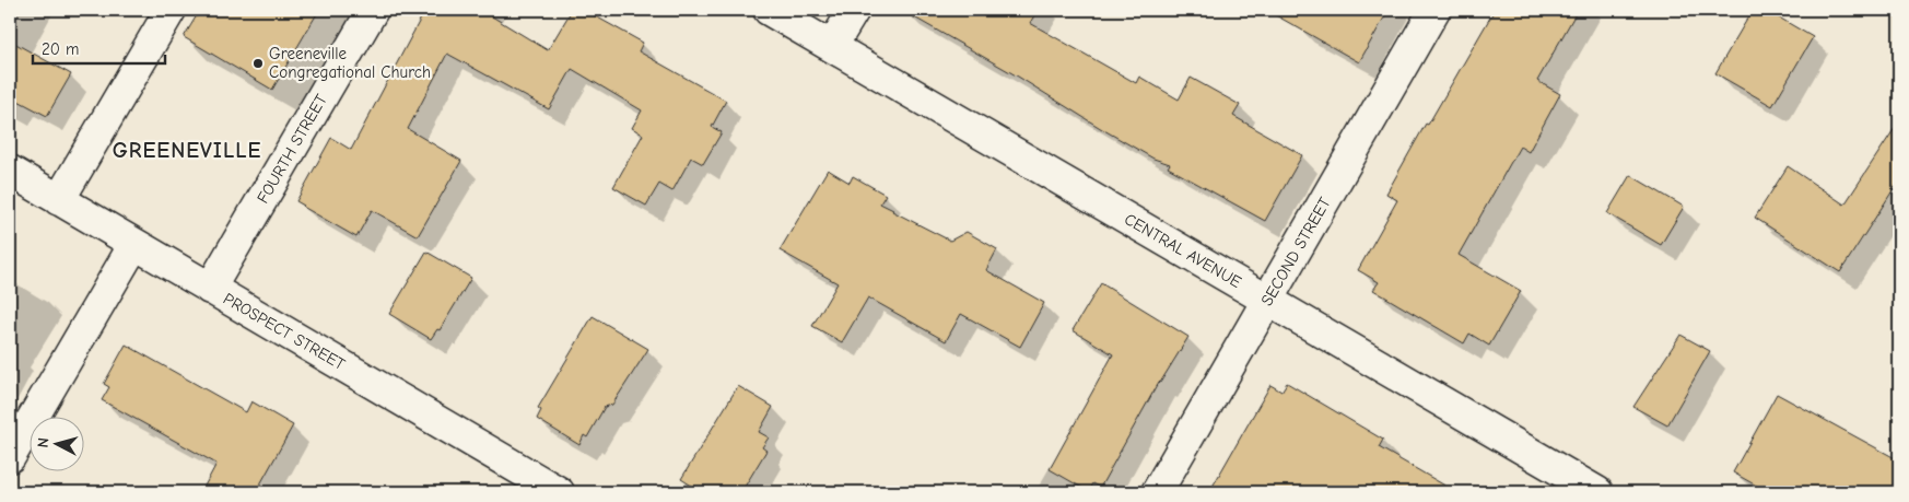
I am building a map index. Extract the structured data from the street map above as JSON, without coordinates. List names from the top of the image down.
{
  "streets": {
    "street": [
      "FOURTH STREET",
      "CENTRAL AVENUE",
      "SECOND STREET",
      "PROSPECT STREET"
    ]
  },
  "crossings": [
    ["FOURTH STREET", "PROSPECT STREET"],
    ["CENTRAL AVENUE", "SECOND STREET"]
  ],
  "districts": ["GREENEVILLE"],
  "places": ["Greeneville Congregational Church"],
  "scale_bar": "20 m",
  "north": "left"
}
